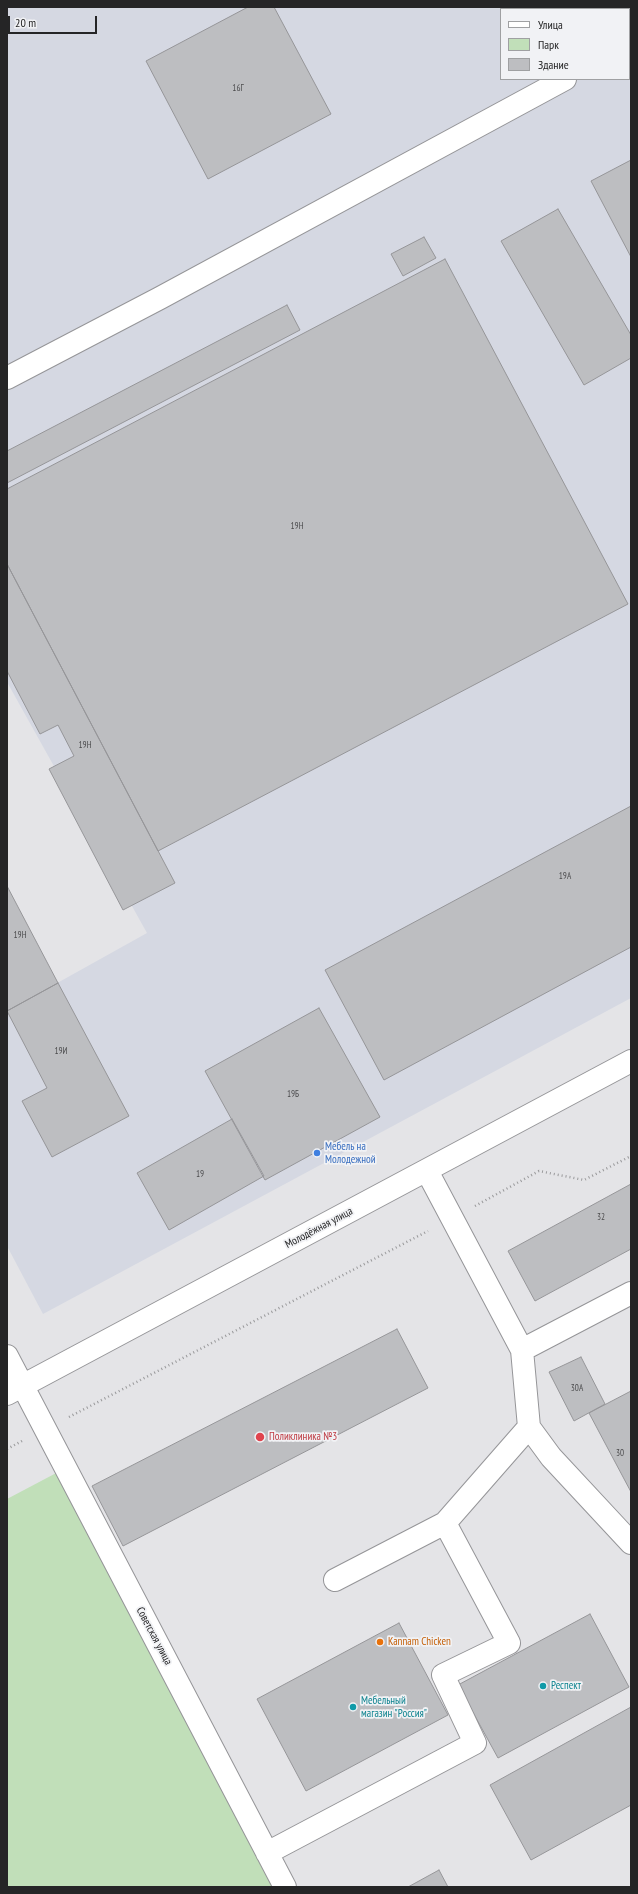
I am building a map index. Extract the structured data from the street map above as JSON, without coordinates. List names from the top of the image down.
{
  "streets": {
    "street": ["Молодёжная улица", "Советская улица"]
  },
  "crossings": [
    ["Молодёжная улица", "Советская улица"]
  ],
  "places": [
    "Мебель на Молодежной",
    "Поликлиника №3",
    "Kannam Chicken",
    "Респект",
    "Мебельный магазин \"Россия\""
  ],
  "house_numbers": [
    "16Г",
    "19Н",
    "19Н",
    "19А",
    "19Н",
    "19И",
    "19Б",
    "19",
    "32",
    "30А",
    "30"
  ],
  "legend": ["Улица", "Парк", "Здание"],
  "scale_bar": "20 m"
}
